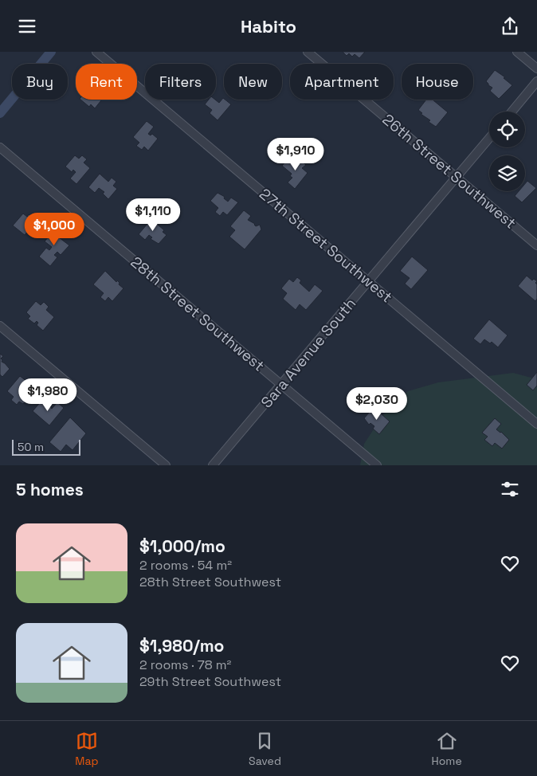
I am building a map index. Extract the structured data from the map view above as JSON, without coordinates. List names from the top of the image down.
{
  "streets": {
    "street": [
      "26th Street Southwest",
      "27th Street Southwest",
      "28th Street Southwest",
      "Sara Avenue South"
    ]
  },
  "crossings": [
    ["26th Street Southwest", "Sara Avenue South"],
    ["27th Street Southwest", "Sara Avenue South"],
    ["28th Street Southwest", "Sara Avenue South"]
  ],
  "scale_bar": "50 m",
  "page": {
    "header": "Habito",
    "chip": [
      "Buy",
      "Rent",
      "Filters",
      "New",
      "Apartment",
      "House"
    ],
    "price": [
      "$1,910",
      "$1,110",
      "$1,000",
      "$1,980",
      "$2,030"
    ],
    "scale": "50 m",
    "heading": "5 homes",
    "list": [
      {
        "name": "$1,000/mo",
        "note": "2 rooms · 54 m² · 28th Street Southwest"
      },
      {
        "name": "$1,980/mo",
        "note": "2 rooms · 78 m² · 29th Street Southwest"
      }
    ],
    "tabs": ["Map", "Saved", "Home"]
  }
}
